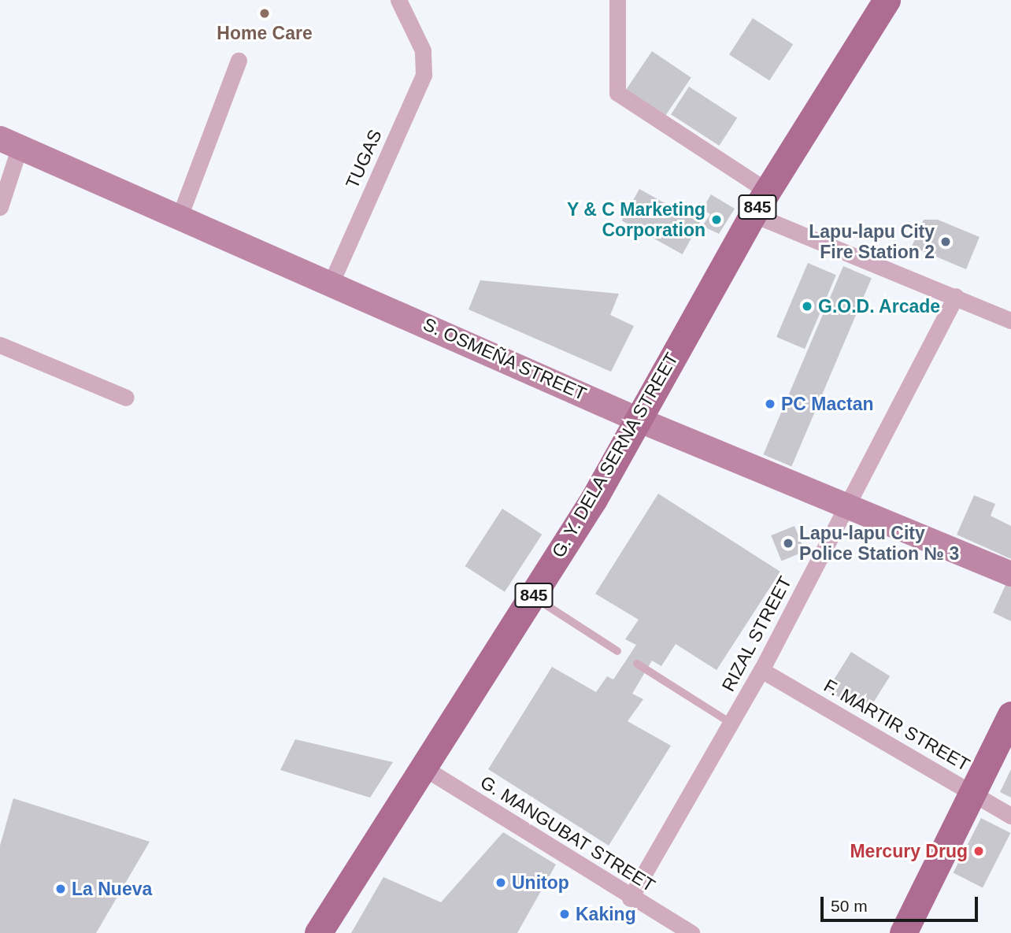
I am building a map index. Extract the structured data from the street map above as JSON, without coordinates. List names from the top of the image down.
{
  "streets": {
    "main road": ["845", "G. Y. DELA SERNA STREET"],
    "street": [
      "TUGAS",
      "S. OSMEÑA STREET",
      "RIZAL STREET",
      "F. MARTIR STREET",
      "G. MANGUBAT STREET"
    ]
  },
  "crossings": [
    ["TUGAS", "S. OSMEÑA STREET"],
    ["S. OSMEÑA STREET", "G. Y. DELA SERNA STREET"],
    ["S. OSMEÑA STREET", "RIZAL STREET"],
    ["G. Y. DELA SERNA STREET", "G. MANGUBAT STREET"],
    ["RIZAL STREET", "F. MARTIR STREET"],
    ["RIZAL STREET", "G. MANGUBAT STREET"]
  ],
  "places": [
    "Home Care",
    "Y & C Marketing Corporation",
    "Lapu-lapu City Fire Station 2",
    "G.O.D. Arcade",
    "PC Mactan",
    "Lapu-lapu City Police Station № 3",
    "Mercury Drug",
    "Unitop",
    "La Nueva",
    "Kaking"
  ],
  "scale_bar": "50 m"
}
